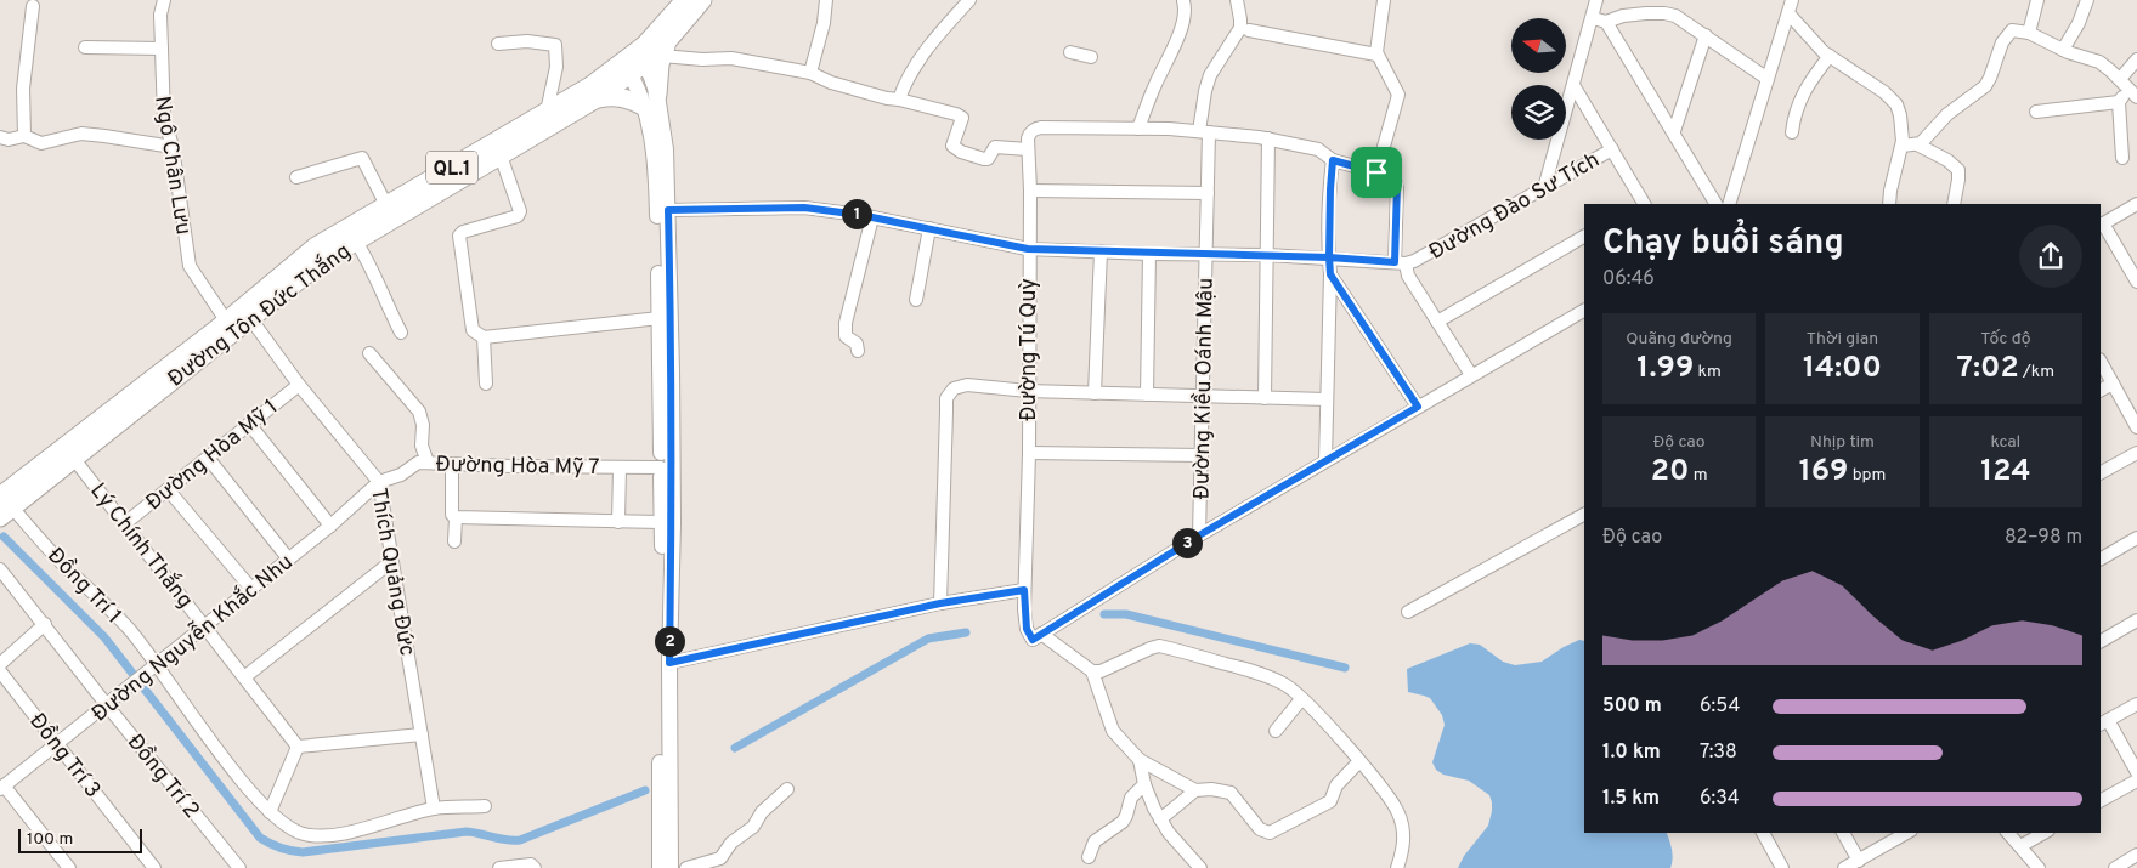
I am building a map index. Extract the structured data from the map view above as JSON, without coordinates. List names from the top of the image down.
{
  "streets": {
    "highway": ["QL.1", "Đường Tôn Đức Thắng"],
    "street": [
      "Ngô Chân Lưu",
      "Đường Đào Sư Tích",
      "Đường Tú Quỳ",
      "Đường Kiều Oánh Mậu",
      "Đường Hòa Mỹ 1",
      "Đường Hòa Mỹ 7",
      "Lý Chính Thắng",
      "Thích Quảng Đức",
      "Đồng Trí 1",
      "Đường Nguyễn Khắc Nhu",
      "Đồng Trí 3",
      "Đồng Trí 2"
    ]
  },
  "crossings": [
    ["Ngô Chân Lưu", "Đường Tôn Đức Thắng"],
    ["Đường Đào Sư Tích", "Đường Tú Quỳ"],
    ["Đường Đào Sư Tích", "Đường Kiều Oánh Mậu"],
    ["Đường Tôn Đức Thắng", "Lý Chính Thắng"],
    ["Đường Tôn Đức Thắng", "Thích Quảng Đức"],
    ["Đường Tôn Đức Thắng", "Đồng Trí 1"],
    ["Đường Hòa Mỹ 1", "Lý Chính Thắng"],
    ["Đường Hòa Mỹ 1", "Thích Quảng Đức"],
    ["Đường Hòa Mỹ 7", "Thích Quảng Đức"],
    ["Đường Hòa Mỹ 7", "Đường Nguyễn Khắc Nhu"],
    ["Lý Chính Thắng", "Đường Nguyễn Khắc Nhu"],
    ["Thích Quảng Đức", "Đồng Trí 1"],
    ["Thích Quảng Đức", "Đường Nguyễn Khắc Nhu"],
    ["Đồng Trí 1", "Đường Nguyễn Khắc Nhu"],
    ["Đường Nguyễn Khắc Nhu", "Đồng Trí 3"],
    ["Đường Nguyễn Khắc Nhu", "Đồng Trí 2"]
  ],
  "scale_bar": "100 m",
  "north": "left",
  "page": {
    "pins": ["1", "3", "2"],
    "heading": ["Chạy buổi sáng", "06:46"],
    "stats": [
      ["Quãng đường", "1.99 km"],
      ["Thời gian", "14:00"],
      ["Tốc độ", "7:02 /km"],
      ["Độ cao", "20 m"],
      ["Nhịp tim", "169 bpm"],
      ["kcal", "124"]
    ],
    "chart": ["Độ cao", "82–98 m"],
    "list": [
      {
        "name": "500 m",
        "note": "6:54"
      },
      {
        "name": "1.0 km",
        "note": "7:38"
      },
      {
        "name": "1.5 km",
        "note": "6:34"
      }
    ],
    "scale": "100 m"
  }
}
